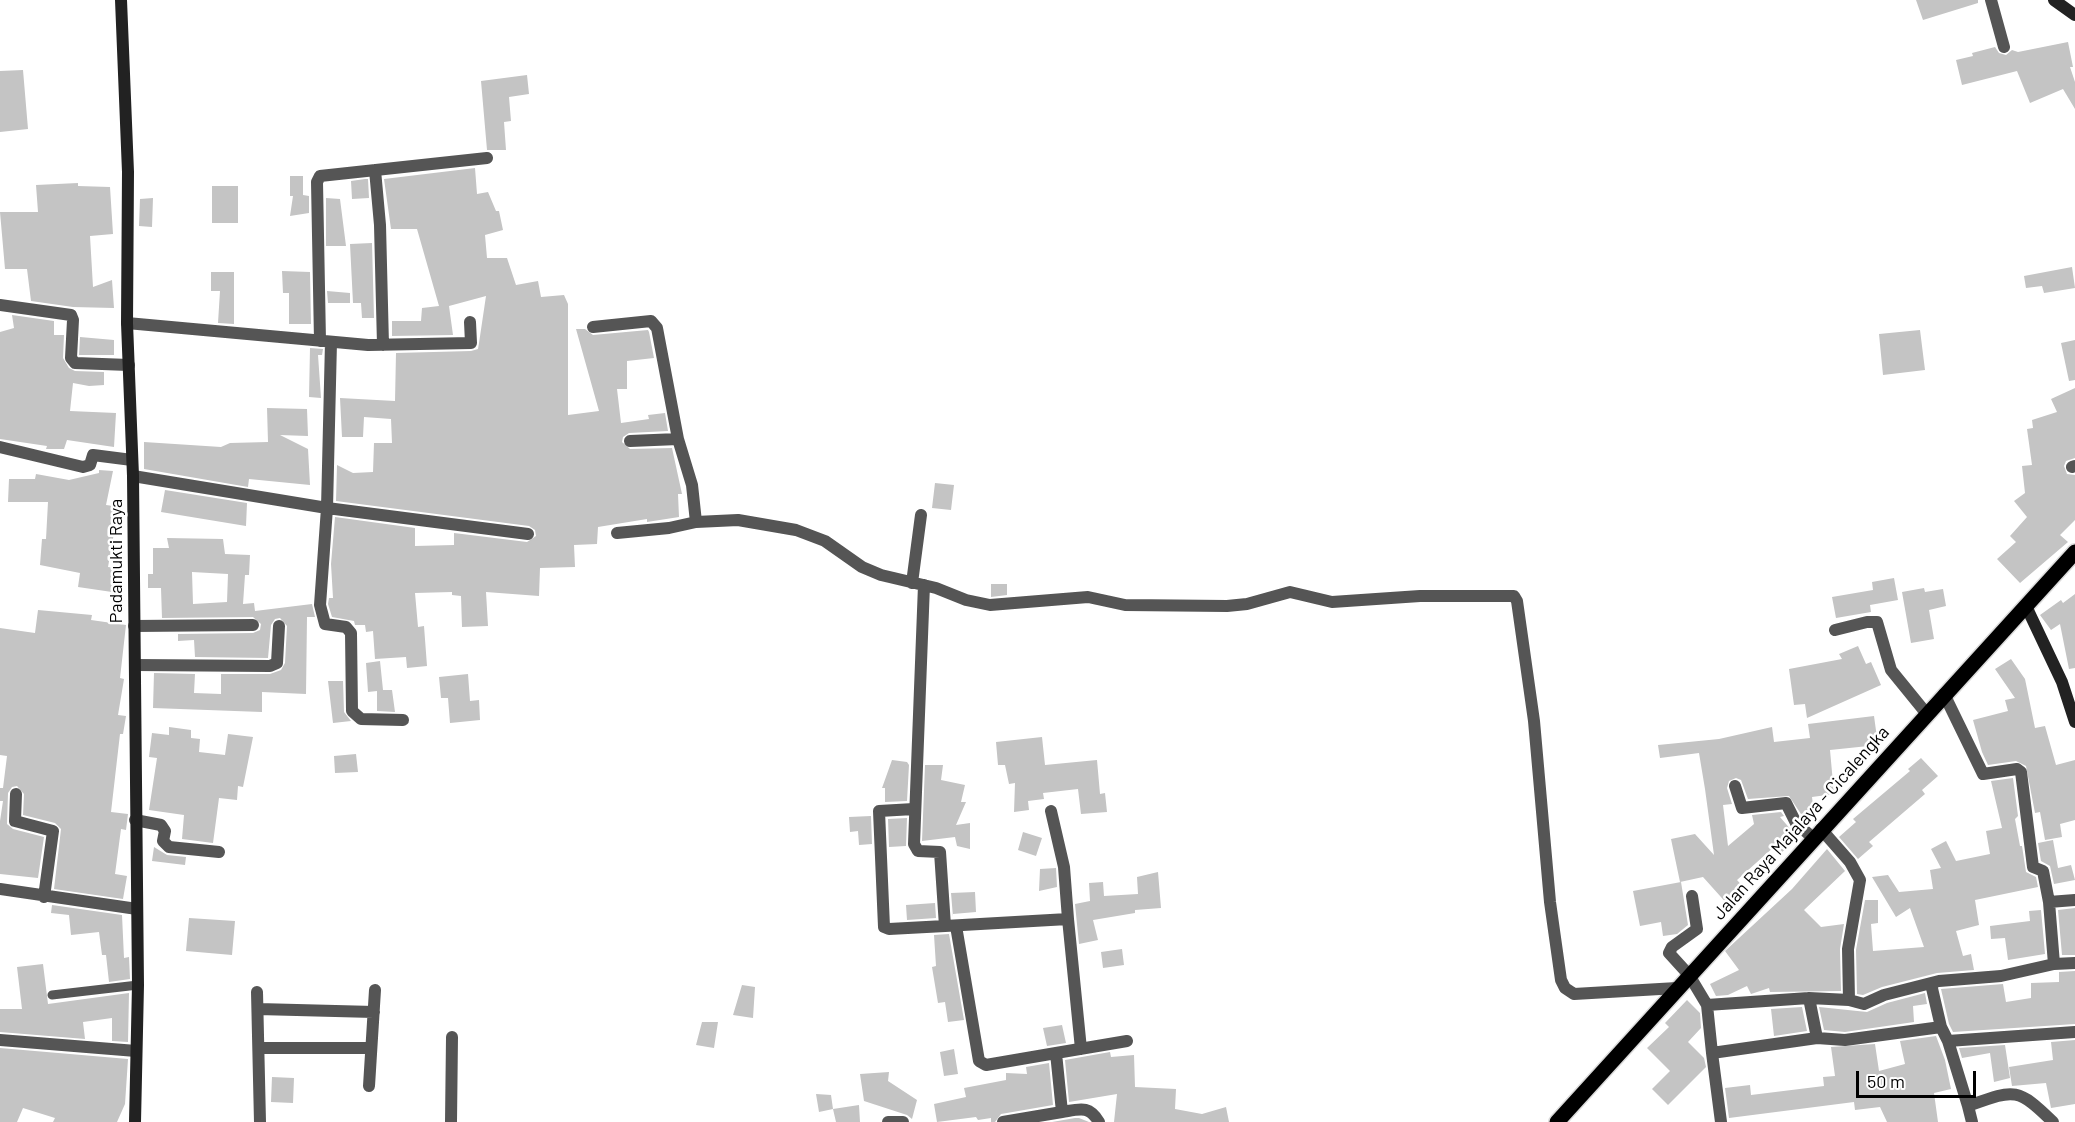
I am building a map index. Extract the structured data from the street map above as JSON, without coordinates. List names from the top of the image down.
{
  "streets": {
    "main road": ["Jalan Raya Majalaya - Cicalengka"],
    "street": ["Padamukti Raya"]
  },
  "scale_bar": "50 m"
}
